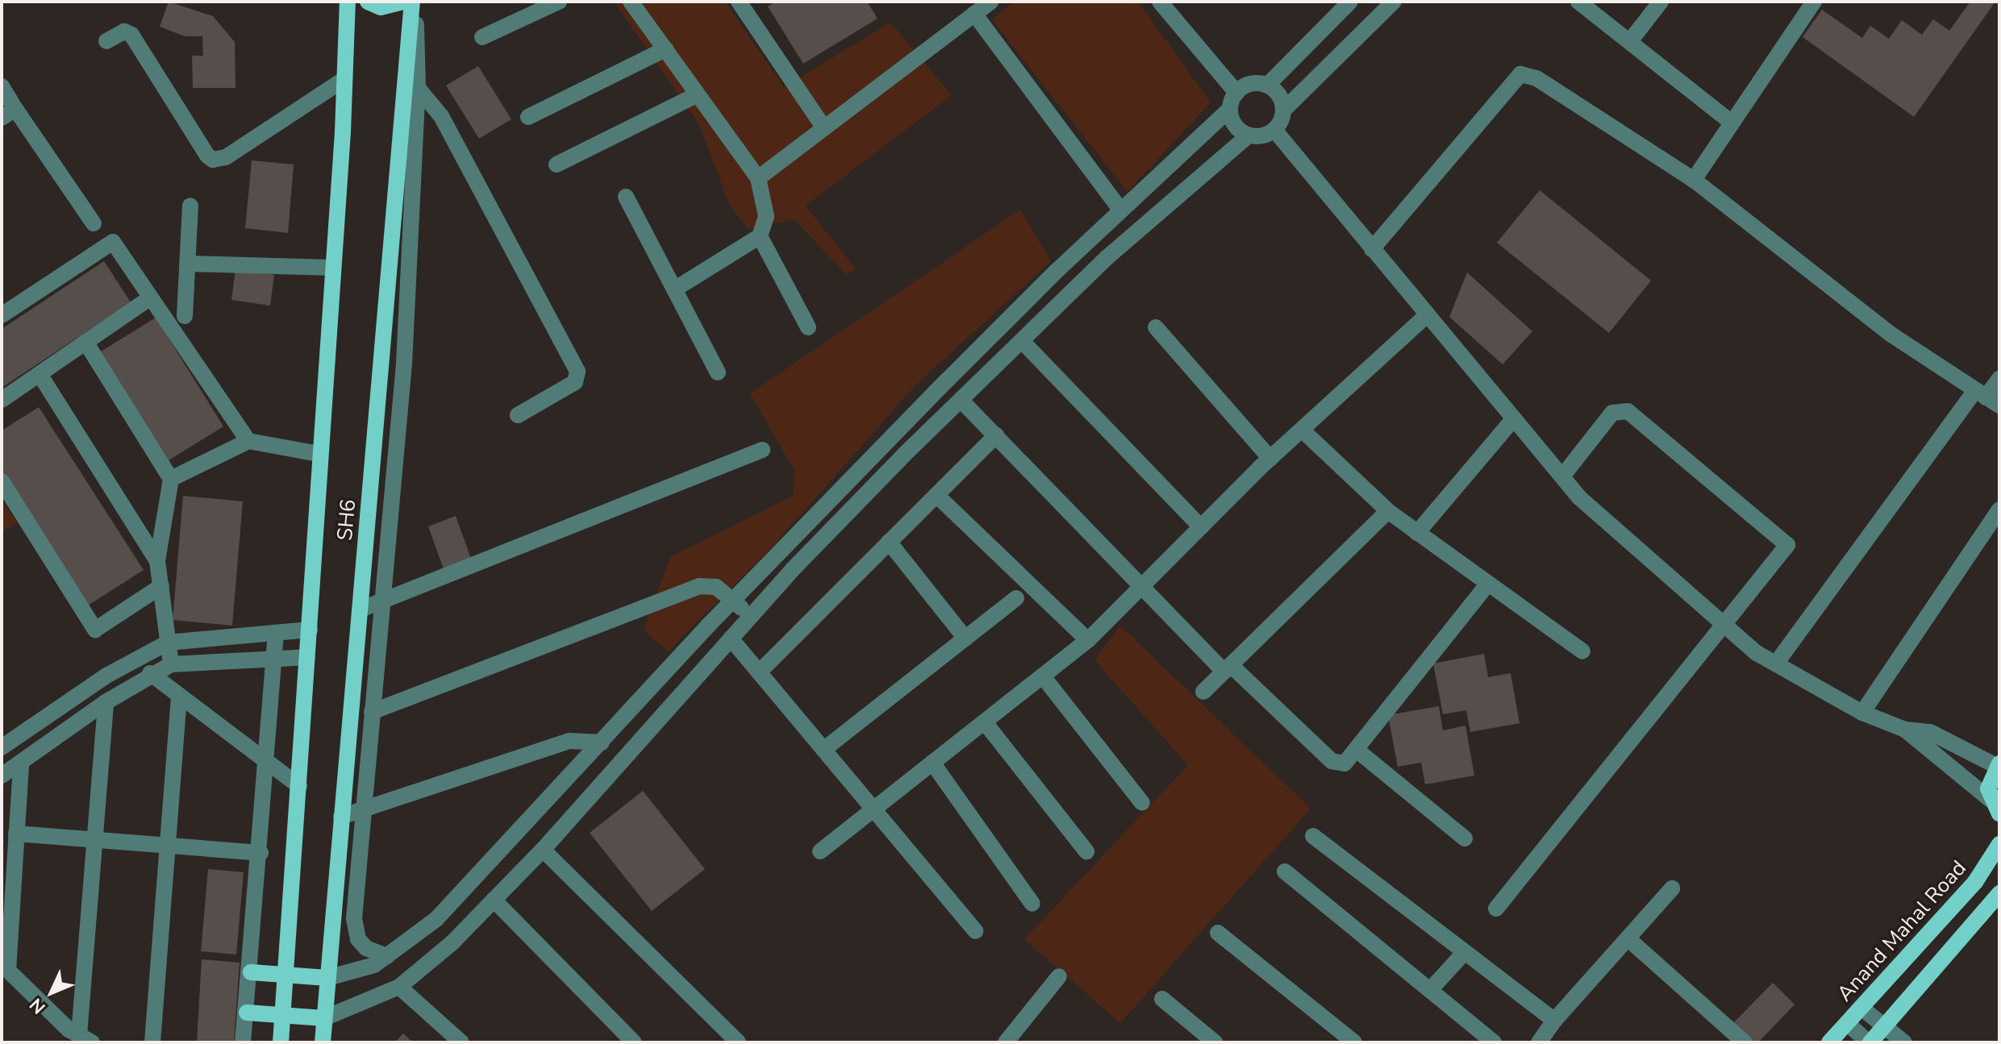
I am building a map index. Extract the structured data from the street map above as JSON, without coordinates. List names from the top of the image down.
{
  "streets": {
    "main road": ["SH6", "Anand Mahal Road"]
  },
  "north": "bottom left"
}
